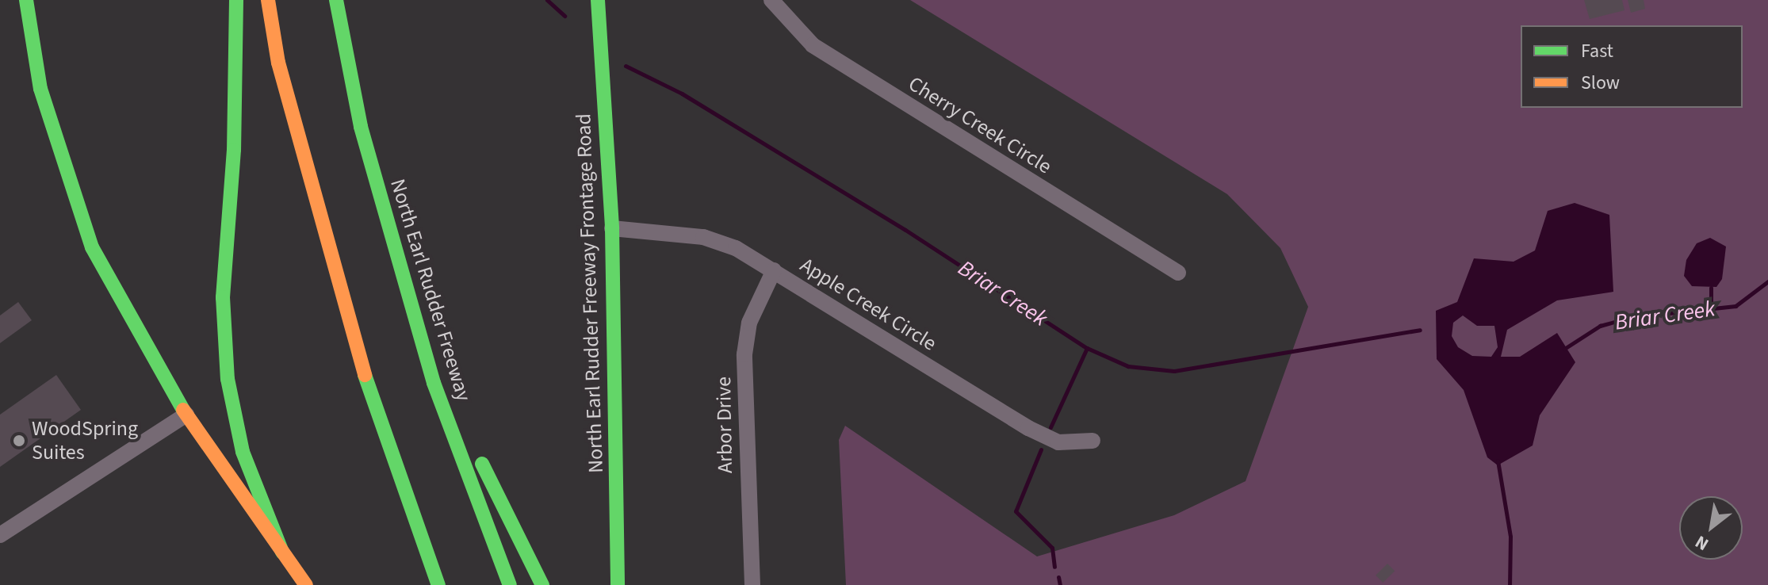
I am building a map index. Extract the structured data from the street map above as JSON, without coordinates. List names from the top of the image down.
{
  "streets": {
    "main road": ["North Earl Rudder Freeway", "North Earl Rudder Freeway Frontage Road"],
    "street": ["Cherry Creek Circle", "Apple Creek Circle", "Arbor Drive"]
  },
  "crossings": [
    ["North Earl Rudder Freeway Frontage Road", "Apple Creek Circle"],
    ["Apple Creek Circle", "Arbor Drive"]
  ],
  "water": ["Briar Creek"],
  "places": ["WoodSpring Suites"],
  "legend": ["Fast", "Slow"],
  "north": "bottom left"
}
